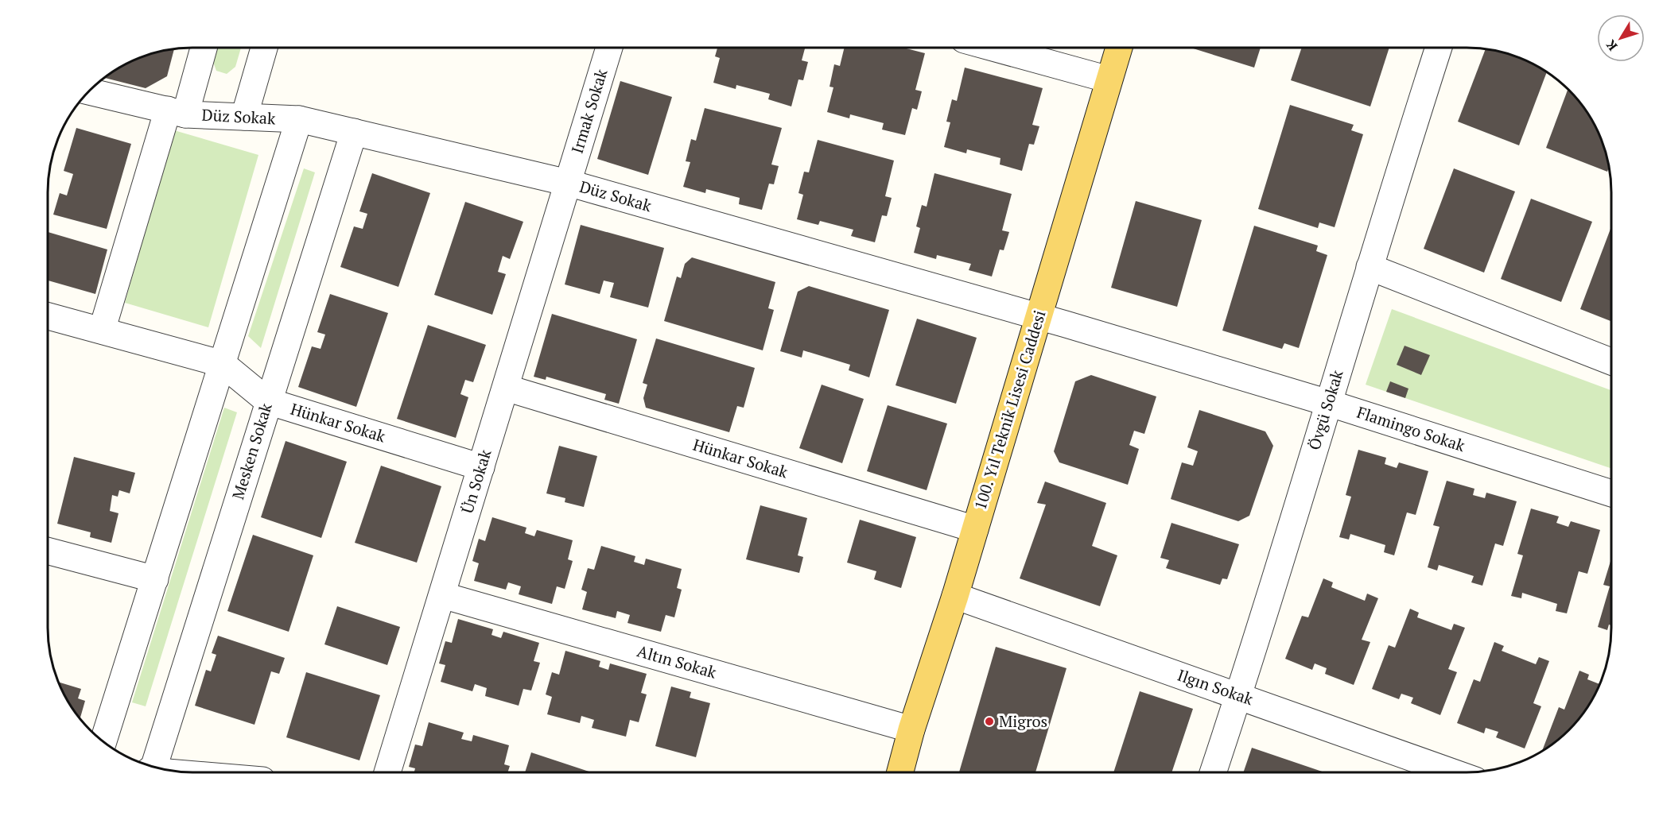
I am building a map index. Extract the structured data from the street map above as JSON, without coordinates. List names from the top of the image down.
{
  "streets": {
    "main road": ["100. Yıl Teknik Lisesi Caddesi"],
    "street": [
      "Irmak Sokak",
      "Düz Sokak",
      "Övgü Sokak",
      "Hünkar Sokak",
      "Flamingo Sokak",
      "Mesken Sokak",
      "Ün Sokak",
      "Altın Sokak",
      "Ilgın Sokak"
    ]
  },
  "crossings": [
    ["Irmak Sokak", "Düz Sokak"],
    ["Irmak Sokak", "Ün Sokak"],
    ["Düz Sokak", "100. Yıl Teknik Lisesi Caddesi"],
    ["Düz Sokak", "Flamingo Sokak"],
    ["Düz Sokak", "Mesken Sokak"],
    ["Düz Sokak", "Ün Sokak"],
    ["100. Yıl Teknik Lisesi Caddesi", "Hünkar Sokak"],
    ["100. Yıl Teknik Lisesi Caddesi", "Flamingo Sokak"],
    ["100. Yıl Teknik Lisesi Caddesi", "Altın Sokak"],
    ["100. Yıl Teknik Lisesi Caddesi", "Ilgın Sokak"],
    ["Övgü Sokak", "Flamingo Sokak"],
    ["Övgü Sokak", "Ilgın Sokak"],
    ["Hünkar Sokak", "Mesken Sokak"],
    ["Hünkar Sokak", "Ün Sokak"],
    ["Ün Sokak", "Altın Sokak"]
  ],
  "places": ["Migros"],
  "north": "bottom left"
}
